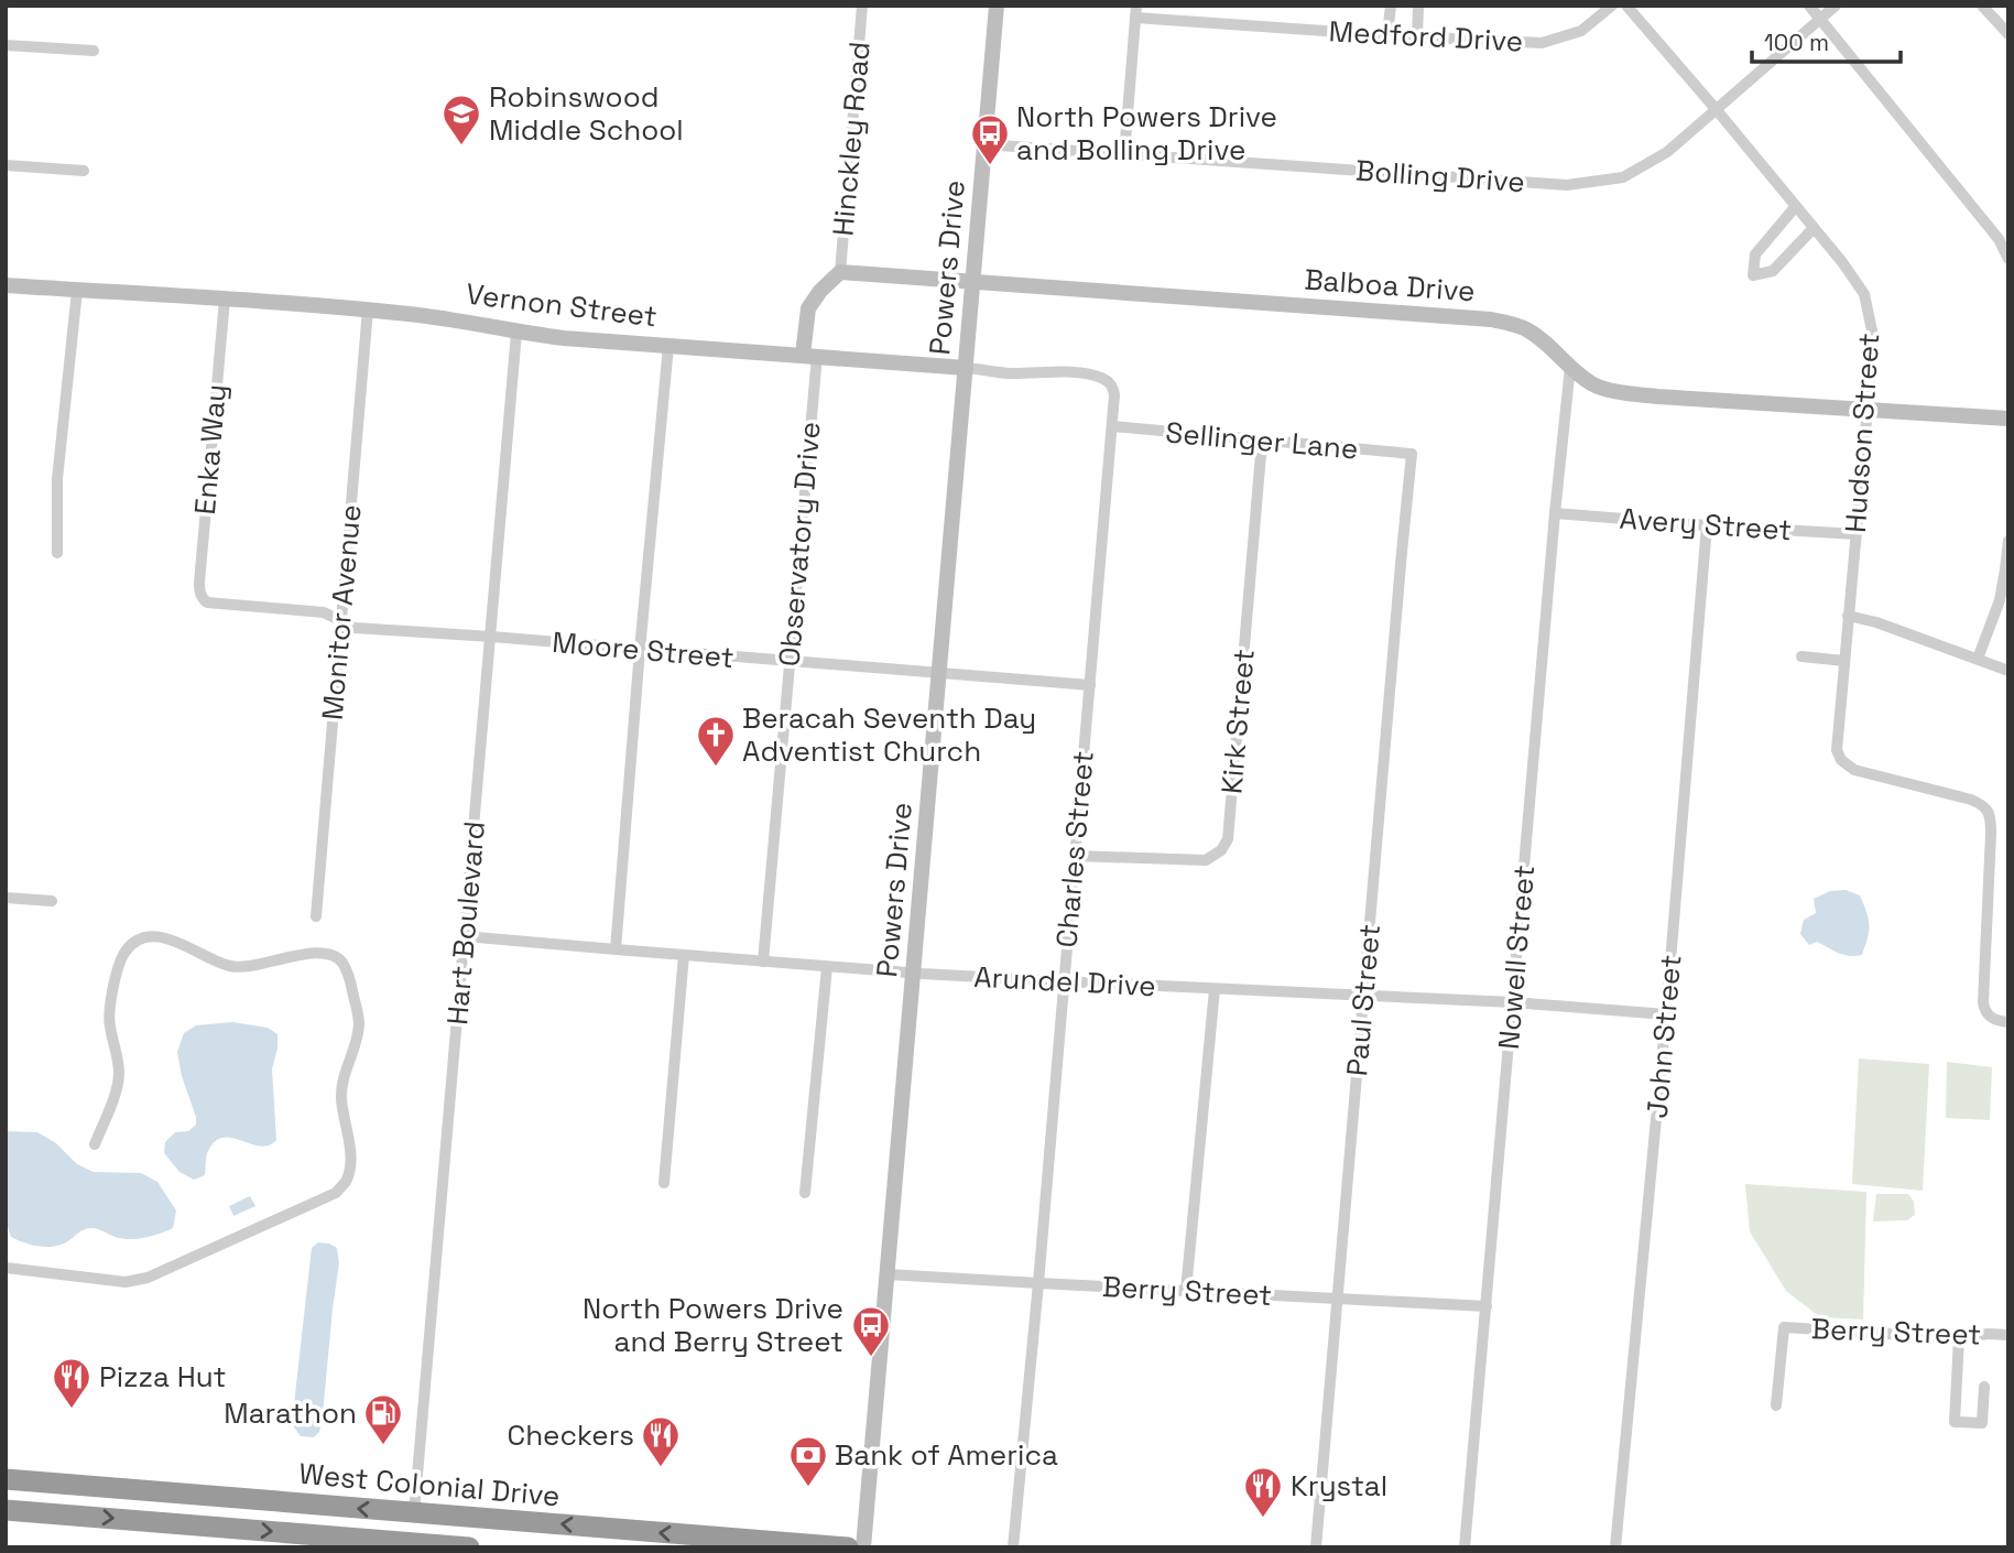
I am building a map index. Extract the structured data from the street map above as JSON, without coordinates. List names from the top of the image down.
{
  "streets": {
    "highway": ["West Colonial Drive"],
    "street": [
      "Medford Drive",
      "Hinckley Road",
      "Bolling Drive",
      "Powers Drive",
      "Balboa Drive",
      "Vernon Street",
      "Hudson Street",
      "Sellinger Lane",
      "Enka Way",
      "Avery Street",
      "Observatory Drive",
      "Monitor Avenue",
      "Moore Street",
      "Kirk Street",
      "Charles Street",
      "Hart Boulevard",
      "Nowell Street",
      "Arundel Drive",
      "Paul Street",
      "John Street",
      "Berry Street"
    ]
  },
  "crossings": [
    ["Hinckley Road", "Balboa Drive"],
    ["Bolling Drive", "Powers Drive"],
    ["Bolling Drive", "Hudson Street"],
    ["Powers Drive", "Balboa Drive"],
    ["Powers Drive", "Vernon Street"],
    ["Powers Drive", "Moore Street"],
    ["Powers Drive", "Arundel Drive"],
    ["Powers Drive", "Berry Street"],
    ["Balboa Drive", "Hudson Street"],
    ["Balboa Drive", "Nowell Street"],
    ["Vernon Street", "Enka Way"],
    ["Vernon Street", "Observatory Drive"],
    ["Vernon Street", "Monitor Avenue"],
    ["Vernon Street", "Charles Street"],
    ["Vernon Street", "Hart Boulevard"],
    ["Hudson Street", "Avery Street"],
    ["Sellinger Lane", "Kirk Street"],
    ["Sellinger Lane", "Charles Street"],
    ["Sellinger Lane", "Paul Street"],
    ["Enka Way", "Moore Street"],
    ["Avery Street", "Nowell Street"],
    ["Avery Street", "John Street"],
    ["Observatory Drive", "Moore Street"],
    ["Observatory Drive", "Arundel Drive"],
    ["Monitor Avenue", "Moore Street"],
    ["Moore Street", "Charles Street"],
    ["Moore Street", "Hart Boulevard"],
    ["Kirk Street", "Charles Street"],
    ["Charles Street", "Arundel Drive"],
    ["Charles Street", "Berry Street"],
    ["Hart Boulevard", "Arundel Drive"],
    ["Hart Boulevard", "West Colonial Drive"],
    ["Nowell Street", "Arundel Drive"],
    ["Nowell Street", "Berry Street"],
    ["Arundel Drive", "Paul Street"],
    ["Arundel Drive", "John Street"],
    ["Paul Street", "Berry Street"]
  ],
  "places": {
    "school or university": ["Robinswood Middle School"],
    "bus stop": ["North Powers Drive and Bolling Drive", "North Powers Drive and Berry Street"],
    "church": ["Beracah Seventh Day Adventist Church"],
    "restaurant": ["Pizza Hut", "Checkers", "Krystal"],
    "fuel station": ["Marathon"],
    "bank": ["Bank of America"]
  },
  "scale_bar": "100 m"
}
